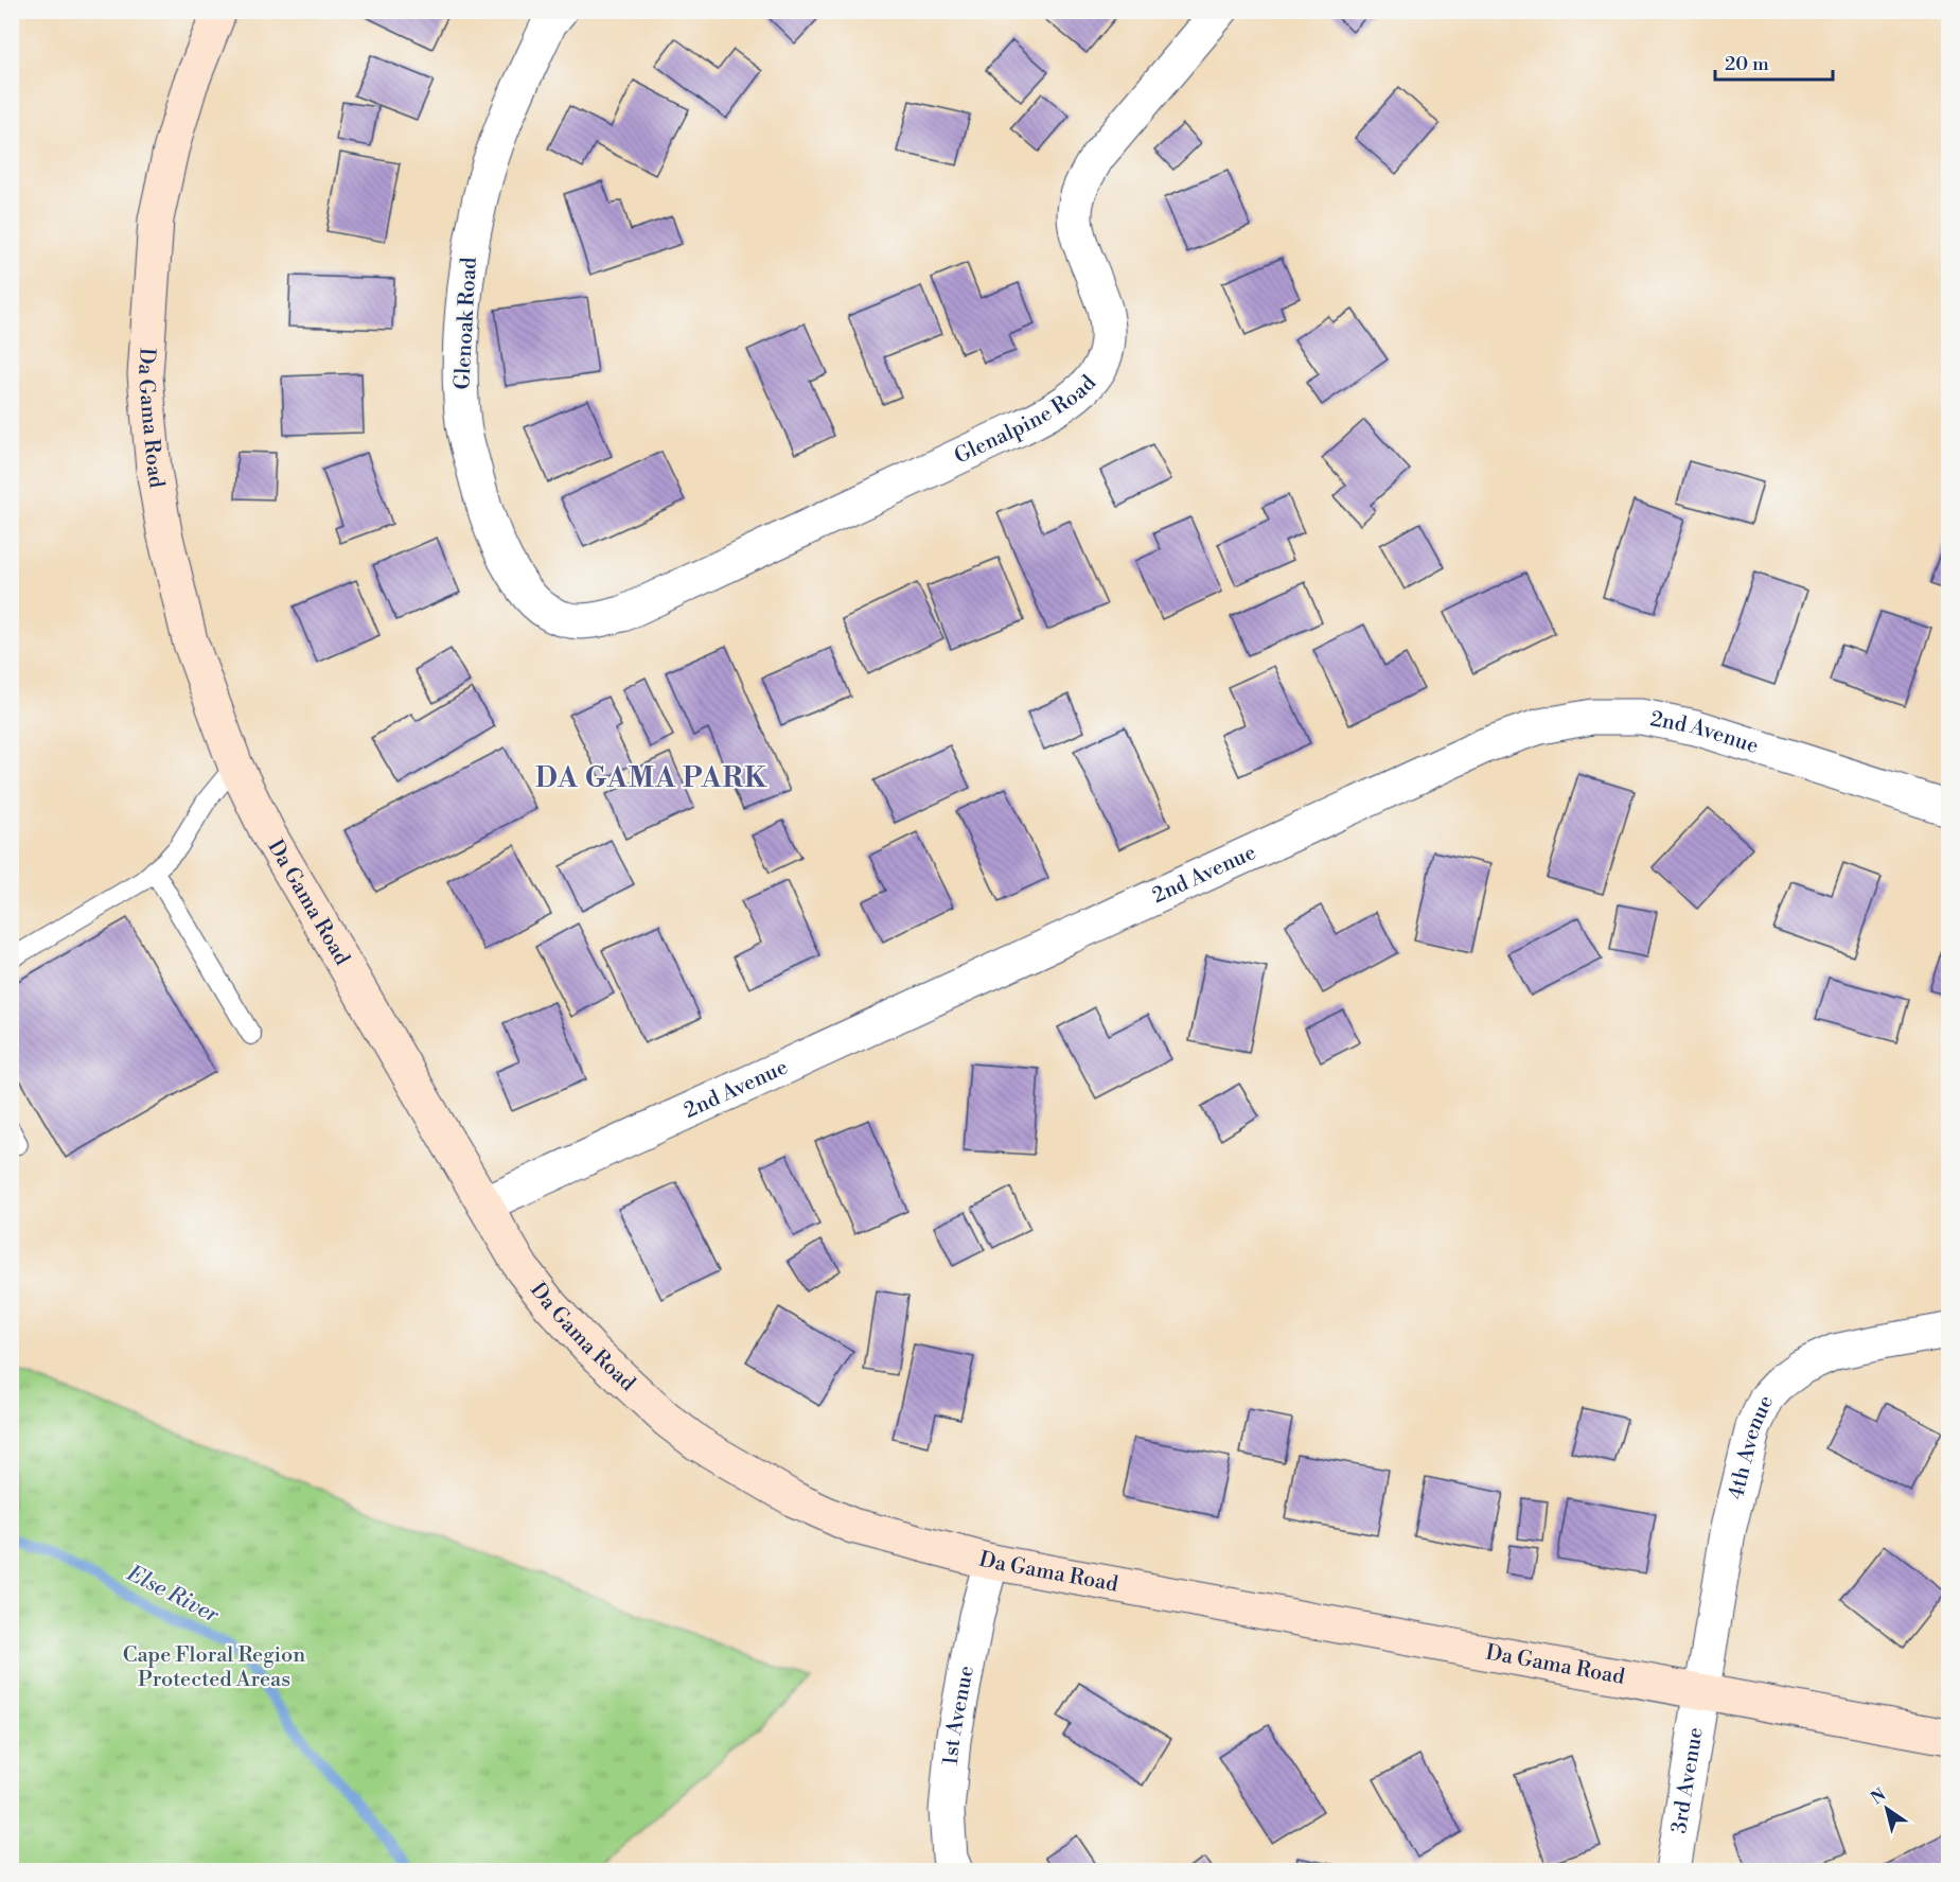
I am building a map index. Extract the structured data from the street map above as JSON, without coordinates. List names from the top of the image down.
{
  "streets": {
    "street": [
      "Glenoak Road",
      "Glenalpine Road",
      "Da Gama Road",
      "2nd Avenue",
      "4th Avenue",
      "1st Avenue",
      "3rd Avenue"
    ]
  },
  "crossings": [
    ["Glenoak Road", "Glenalpine Road"],
    ["Da Gama Road", "2nd Avenue"],
    ["Da Gama Road", "4th Avenue"],
    ["Da Gama Road", "1st Avenue"],
    ["Da Gama Road", "3rd Avenue"],
    ["4th Avenue", "3rd Avenue"]
  ],
  "districts": ["DA GAMA PARK"],
  "water": ["Else River"],
  "parks": ["Cape Floral Region Protected Areas"],
  "scale_bar": "20 m",
  "north": "top left"
}
